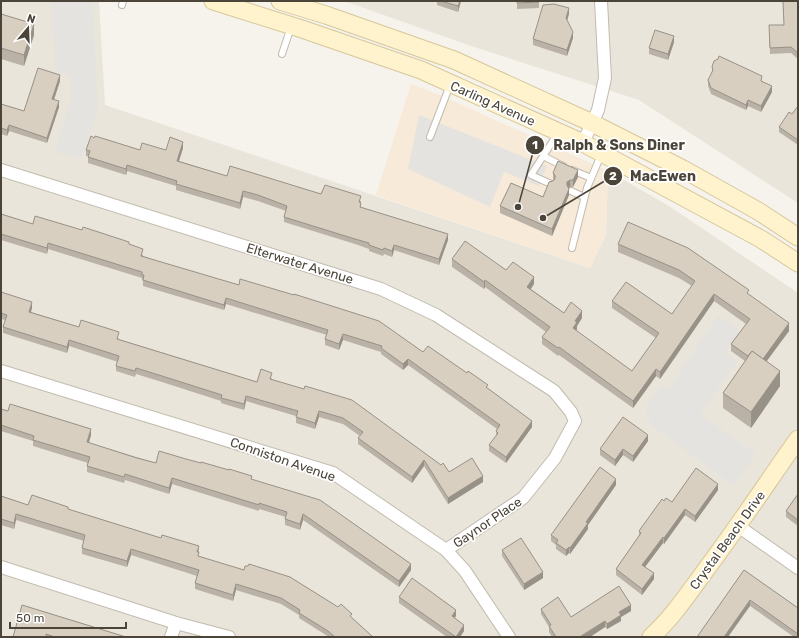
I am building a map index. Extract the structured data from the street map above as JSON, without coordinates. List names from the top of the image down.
{
  "streets": {
    "main road": ["Carling Avenue", "Crystal Beach Drive"],
    "street": ["Elterwater Avenue", "Conniston Avenue", "Gaynor Place"]
  },
  "crossings": [
    ["Elterwater Avenue", "Gaynor Place"],
    ["Conniston Avenue", "Gaynor Place"]
  ],
  "places": ["Ralph & Sons Diner", "MacEwen"],
  "scale_bar": "50 m",
  "north": "top"
}
